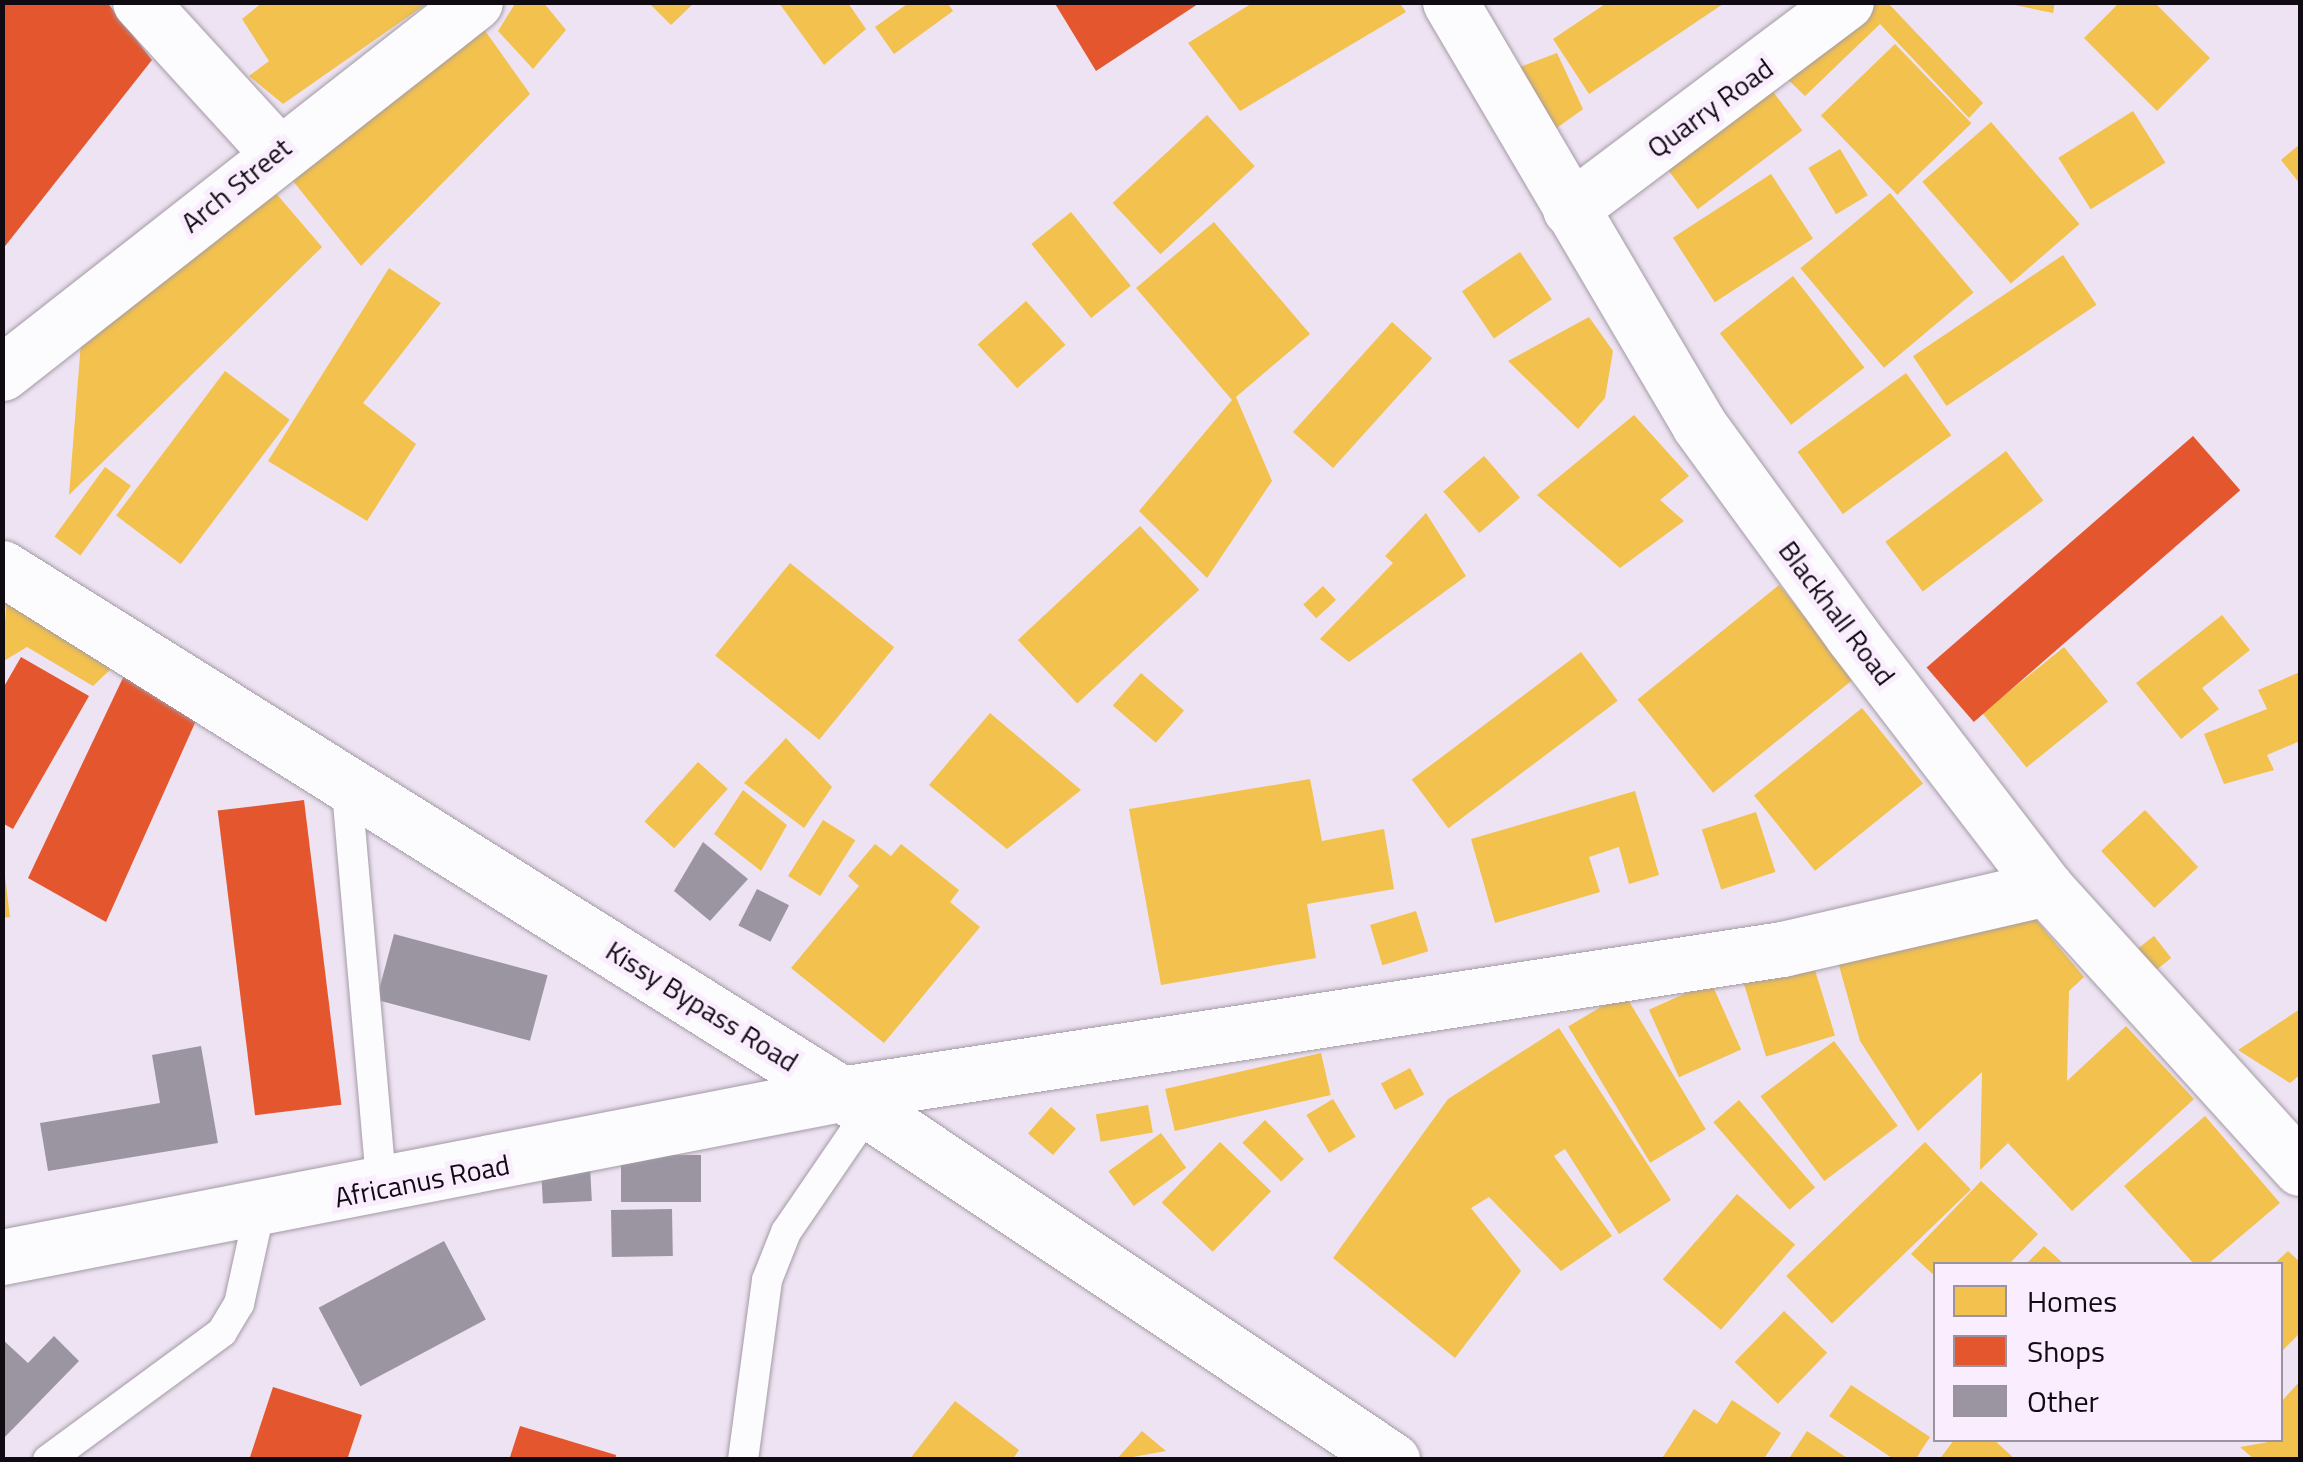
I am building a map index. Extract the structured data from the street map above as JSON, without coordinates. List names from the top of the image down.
{
  "streets": {
    "street": [
      "Quarry Road",
      "Arch Street",
      "Blackhall Road",
      "Kissy Bypass Road",
      "Africanus Road"
    ]
  },
  "crossings": [
    ["Quarry Road", "Blackhall Road"],
    ["Blackhall Road", "Africanus Road"],
    ["Kissy Bypass Road", "Africanus Road"]
  ],
  "legend": ["Homes", "Shops", "Other"]
}
